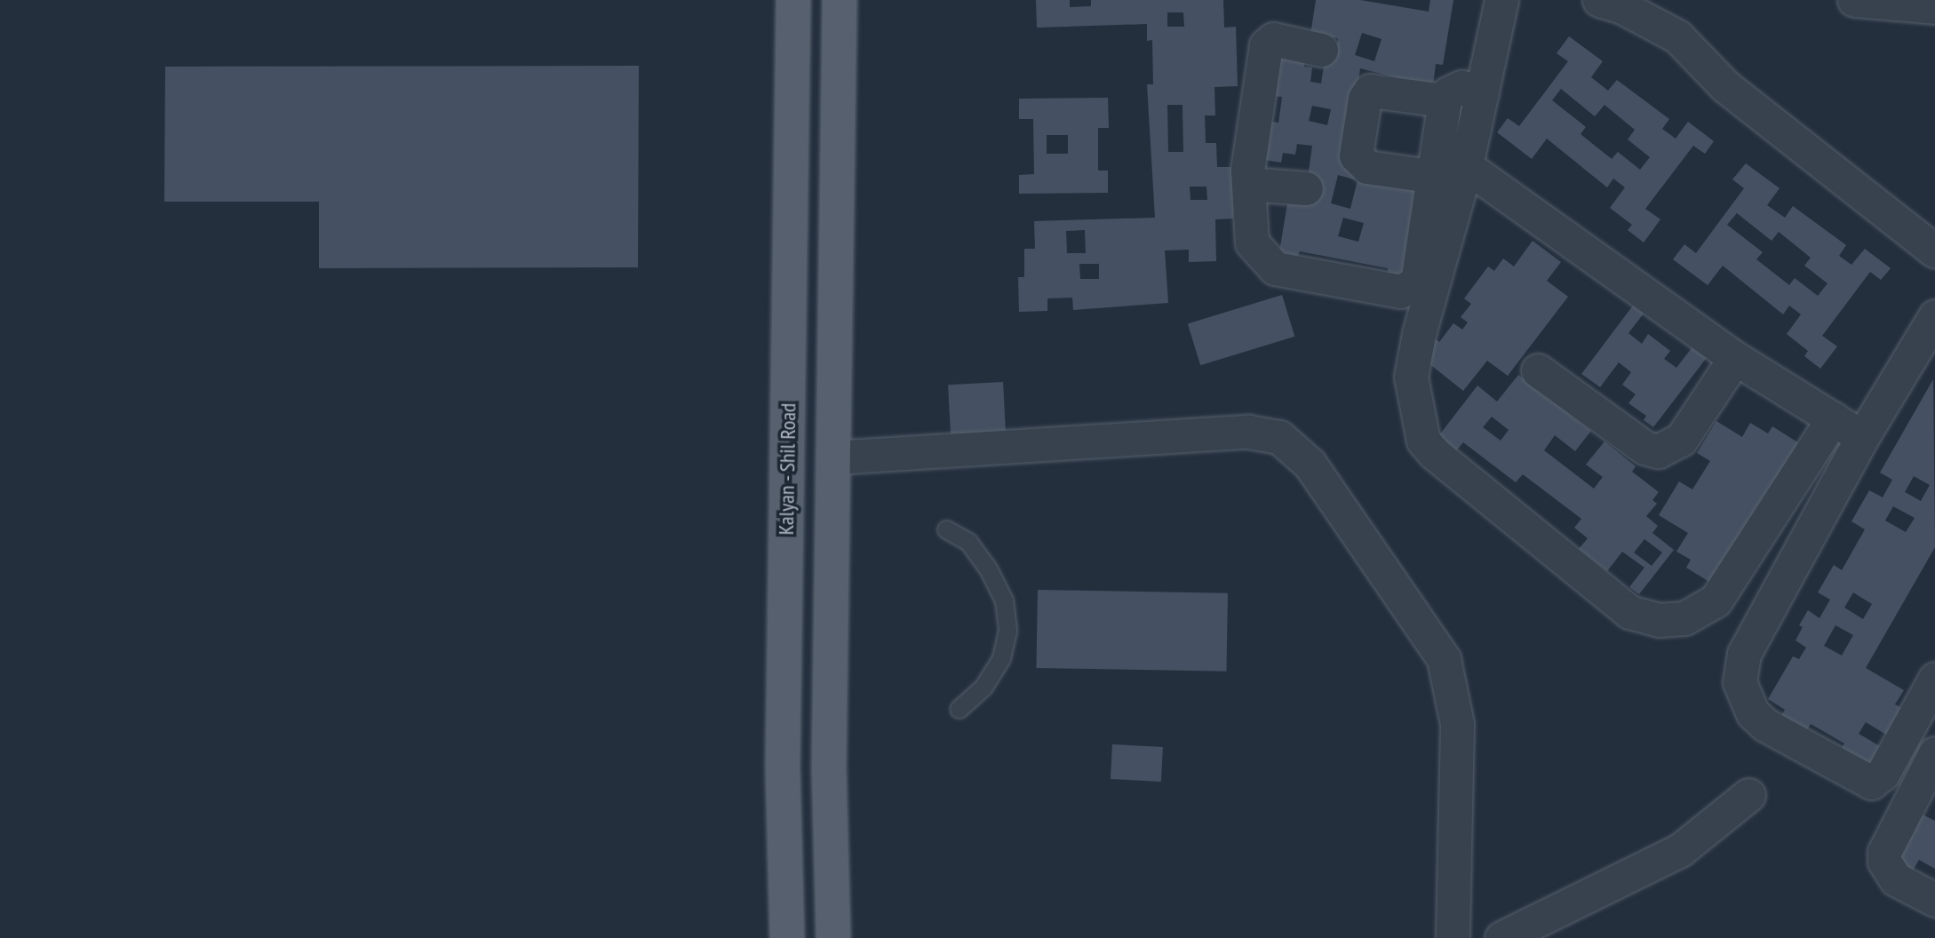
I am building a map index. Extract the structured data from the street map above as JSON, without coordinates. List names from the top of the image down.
{
  "streets": {
    "main road": ["Kalyan - Shil Road"]
  }
}
